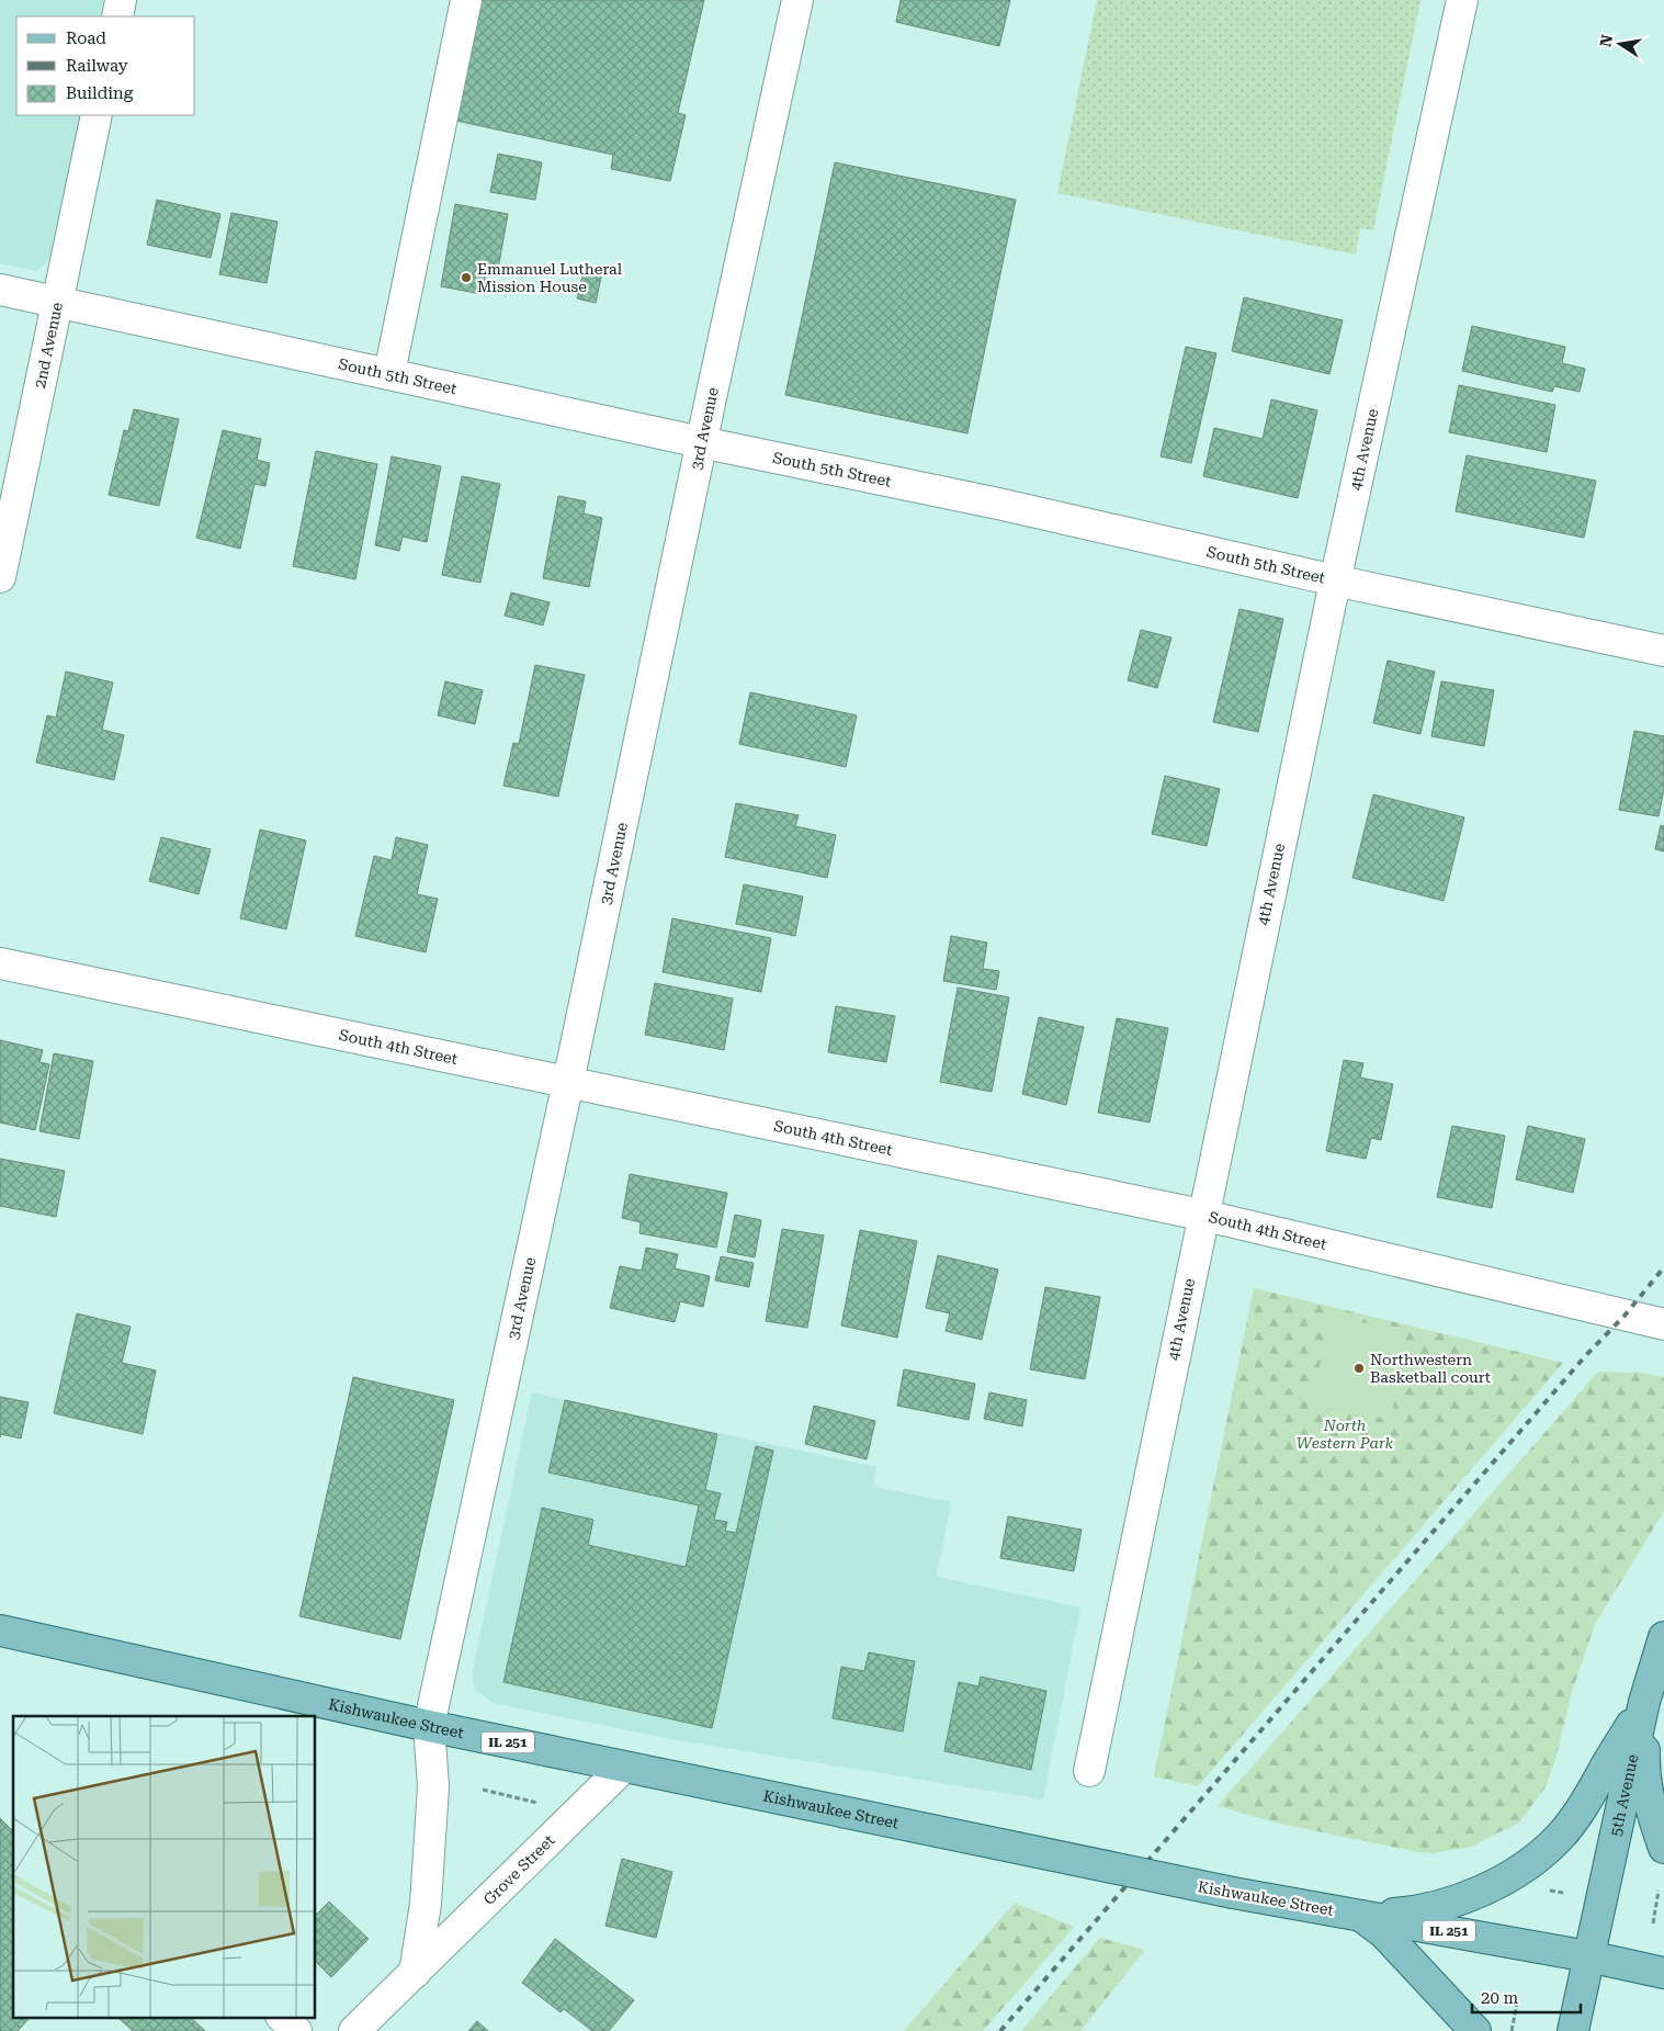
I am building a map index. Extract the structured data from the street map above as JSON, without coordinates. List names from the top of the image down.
{
  "streets": {
    "main road": ["Kishwaukee Street", "IL 251", "5th Avenue"],
    "street": [
      "2nd Avenue",
      "South 5th Street",
      "3rd Avenue",
      "4th Avenue",
      "South 4th Street",
      "Grove Street"
    ]
  },
  "crossings": [
    ["2nd Avenue", "South 5th Street"],
    ["South 5th Street", "3rd Avenue"],
    ["South 5th Street", "4th Avenue"],
    ["3rd Avenue", "South 4th Street"],
    ["3rd Avenue", "Kishwaukee Street"],
    ["4th Avenue", "South 4th Street"],
    ["Kishwaukee Street", "5th Avenue"],
    ["Kishwaukee Street", "Grove Street"]
  ],
  "parks": ["North Western Park"],
  "places": ["Emmanuel Lutheral Mission House", "Northwestern Basketball court"],
  "legend": ["Road", "Railway", "Building"],
  "scale_bar": "20 m",
  "north": "left"
}
